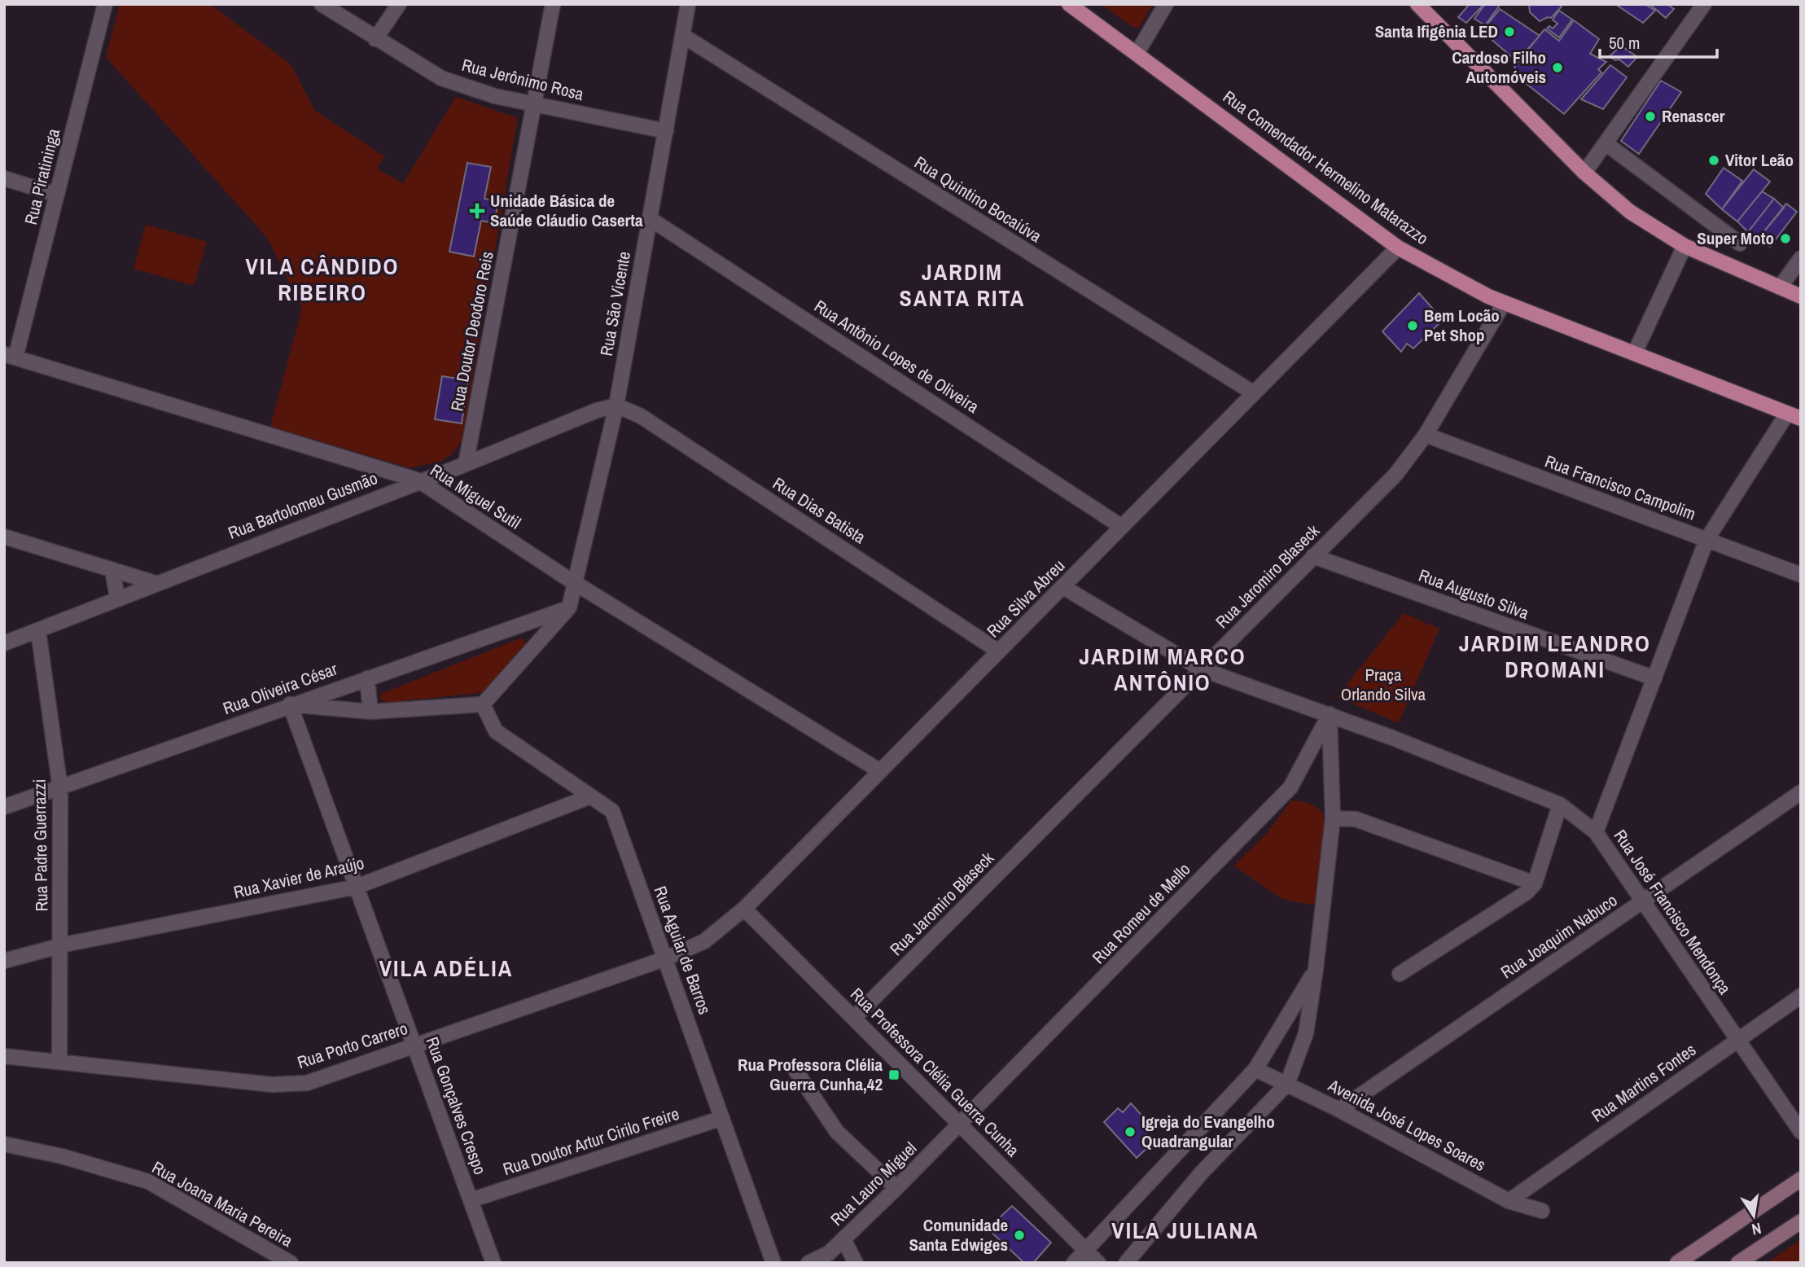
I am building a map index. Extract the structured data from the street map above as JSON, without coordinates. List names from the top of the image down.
{
  "streets": {
    "main road": ["Rua Comendador Hermelino Matarazzo"],
    "street": [
      "Rua Jerônimo Rosa",
      "Rua Piratininga",
      "Rua Quintino Bocaiúva",
      "Rua São Vicente",
      "Rua Doutor Deodoro Reis",
      "Rua Antônio Lopes de Oliveira",
      "Rua Francisco Campolim",
      "Rua Miguel Sutil",
      "Rua Bartolomeu Gusmão",
      "Rua Dias Batista",
      "Rua Jaromiro Blaseck",
      "Rua Augusto Silva",
      "Rua Silva Abreu",
      "Rua Oliveira César",
      "Rua Padre Guerrazzi",
      "Rua Xavier de Araújo",
      "Rua José Francisco Mendonça",
      "Rua Romeu de Mello",
      "Rua Joaquim Nabuco",
      "Rua Aguiar de Barros",
      "Rua Porto Carrero",
      "Rua Professora Clélia Guerra Cunha",
      "Rua Martins Fontes",
      "Rua Gonçalves Crespo",
      "Avenida José Lopes Soares",
      "Rua Doutor Artur Cirilo Freire",
      "Rua Lauro Miguel",
      "Rua Joana Maria Pereira"
    ]
  },
  "crossings": [
    ["Rua Jerônimo Rosa", "Rua São Vicente"],
    ["Rua Jerônimo Rosa", "Rua Doutor Deodoro Reis"],
    ["Rua Comendador Hermelino Matarazzo", "Rua Jaromiro Blaseck"],
    ["Rua Comendador Hermelino Matarazzo", "Rua Silva Abreu"],
    ["Rua Piratininga", "Rua Miguel Sutil"],
    ["Rua Quintino Bocaiúva", "Rua São Vicente"],
    ["Rua Quintino Bocaiúva", "Rua Silva Abreu"],
    ["Rua São Vicente", "Rua Antônio Lopes de Oliveira"],
    ["Rua São Vicente", "Rua Miguel Sutil"],
    ["Rua São Vicente", "Rua Bartolomeu Gusmão"],
    ["Rua São Vicente", "Rua Dias Batista"],
    ["Rua São Vicente", "Rua Oliveira César"],
    ["Rua Doutor Deodoro Reis", "Rua Bartolomeu Gusmão"],
    ["Rua Antônio Lopes de Oliveira", "Rua Silva Abreu"],
    ["Rua Francisco Campolim", "Rua Jaromiro Blaseck"],
    ["Rua Miguel Sutil", "Rua Bartolomeu Gusmão"],
    ["Rua Miguel Sutil", "Rua Silva Abreu"],
    ["Rua Bartolomeu Gusmão", "Rua Dias Batista"],
    ["Rua Bartolomeu Gusmão", "Rua Padre Guerrazzi"],
    ["Rua Dias Batista", "Rua Silva Abreu"],
    ["Rua Jaromiro Blaseck", "Rua Augusto Silva"],
    ["Rua Jaromiro Blaseck", "Rua José Francisco Mendonça"],
    ["Rua Jaromiro Blaseck", "Rua Professora Clélia Guerra Cunha"],
    ["Rua Silva Abreu", "Rua José Francisco Mendonça"],
    ["Rua Silva Abreu", "Rua Aguiar de Barros"],
    ["Rua Silva Abreu", "Rua Porto Carrero"],
    ["Rua Silva Abreu", "Rua Professora Clélia Guerra Cunha"],
    ["Rua Oliveira César", "Rua Padre Guerrazzi"],
    ["Rua Oliveira César", "Rua Gonçalves Crespo"],
    ["Rua Padre Guerrazzi", "Rua Xavier de Araújo"],
    ["Rua Padre Guerrazzi", "Rua Porto Carrero"],
    ["Rua Xavier de Araújo", "Rua Aguiar de Barros"],
    ["Rua Xavier de Araújo", "Rua Gonçalves Crespo"],
    ["Rua José Francisco Mendonça", "Rua Romeu de Mello"],
    ["Rua José Francisco Mendonça", "Rua Joaquim Nabuco"],
    ["Rua José Francisco Mendonça", "Rua Martins Fontes"],
    ["Rua Romeu de Mello", "Rua Professora Clélia Guerra Cunha"],
    ["Rua Romeu de Mello", "Rua Lauro Miguel"],
    ["Rua Joaquim Nabuco", "Avenida José Lopes Soares"],
    ["Rua Aguiar de Barros", "Rua Porto Carrero"],
    ["Rua Aguiar de Barros", "Rua Doutor Artur Cirilo Freire"],
    ["Rua Porto Carrero", "Rua Gonçalves Crespo"],
    ["Rua Professora Clélia Guerra Cunha", "Rua Lauro Miguel"],
    ["Rua Martins Fontes", "Avenida José Lopes Soares"],
    ["Rua Gonçalves Crespo", "Rua Doutor Artur Cirilo Freire"]
  ],
  "districts": [
    "VILA CÂNDIDO RIBEIRO",
    "JARDIM SANTA RITA",
    "JARDIM LEANDRO DROMANI",
    "JARDIM MARCO ANTÔNIO",
    "VILA ADÉLIA",
    "VILA JULIANA"
  ],
  "parks": ["Praça Orlando Silva"],
  "places": {
    "other": [
      "Santa Ifigênia LED",
      "Cardoso Filho Automóveis",
      "Renascer",
      "Vitor Leão",
      "Super Moto",
      "Bem Locão Pet Shop",
      "Igreja do Evangelho Quadrangular",
      "Comunidade Santa Edwiges"
    ],
    "health": ["Unidade Básica de Saúde Cláudio Caserta"],
    "transit": ["Rua Professora Clélia Guerra Cunha,42"]
  },
  "scale_bar": "50 m",
  "north": "bottom"
}
